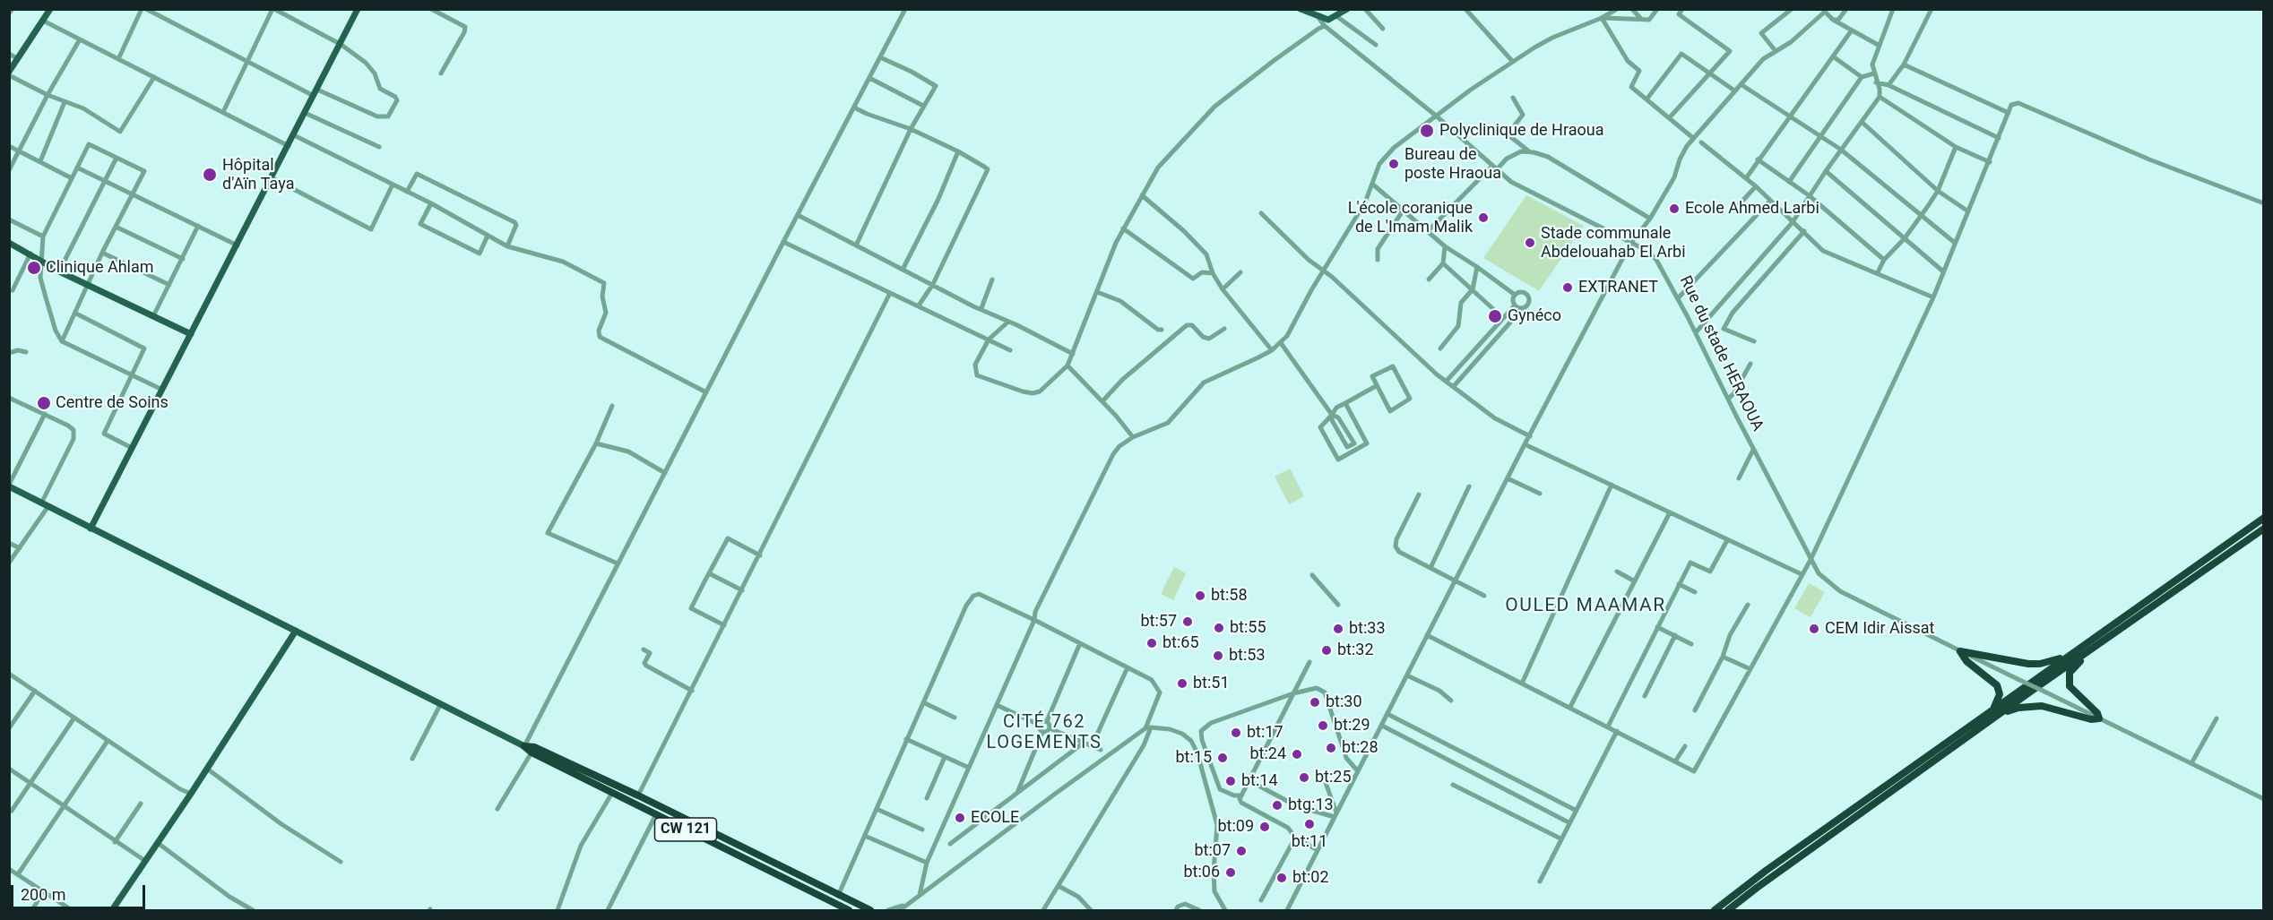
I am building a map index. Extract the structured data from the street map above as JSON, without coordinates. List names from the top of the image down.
{
  "streets": {
    "highway": ["CW 121"],
    "street": ["Rue du stade HERAOUA"]
  },
  "districts": ["OULED MAAMAR", "CITÉ 762 LOGEMENTS"],
  "places": [
    "Polyclinique de Hraoua",
    "Bureau de poste Hraoua",
    "Hôpital d'Aïn Taya",
    "Ecole Ahmed Larbi",
    "L'école coranique de L'Imam Malik",
    "Stade communale Abdelouahab El Arbi",
    "Clinique Ahlam",
    "EXTRANET",
    "Gynéco",
    "Centre de Soins",
    "bt:58",
    "bt:57",
    "bt:55",
    "bt:33",
    "CEM Idir Aissat",
    "bt:65",
    "bt:32",
    "bt:53",
    "bt:51",
    "bt:30",
    "bt:29",
    "bt:17",
    "bt:28",
    "bt:24",
    "bt:15",
    "bt:25",
    "bt:14",
    "btg:13",
    "ECOLE",
    "bt:11",
    "bt:09",
    "bt:07",
    "bt:06",
    "bt:02"
  ],
  "scale_bar": "200 m"
}
